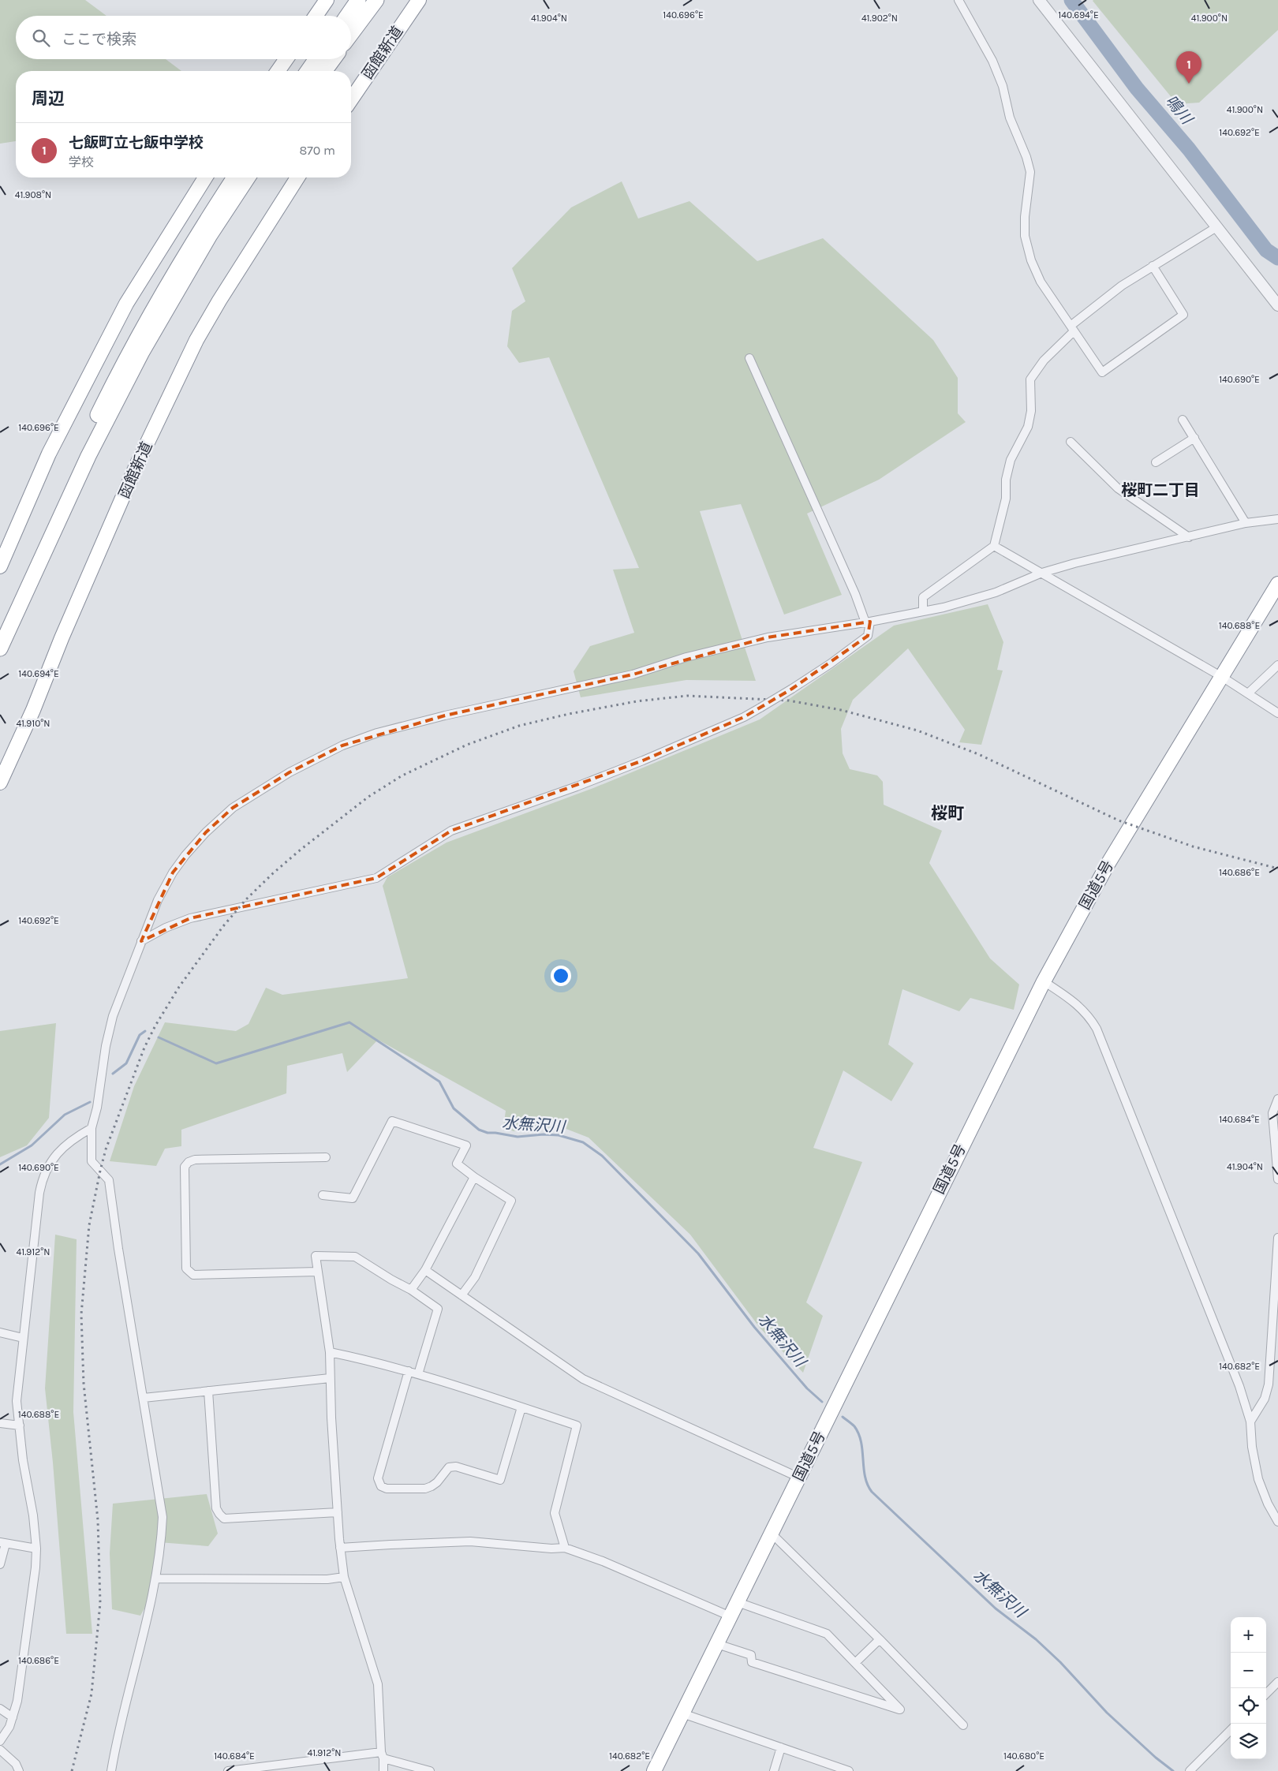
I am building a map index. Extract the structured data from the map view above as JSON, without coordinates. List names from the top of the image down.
{
  "streets": {
    "highway": ["函館新道", "国道5号"]
  },
  "districts": ["桜町二丁目", "桜町"],
  "water": ["鳴川", "水無沢川"],
  "page": {
    "search": "ここで検索",
    "pins": "1",
    "heading": "周辺",
    "list": [
      {
        "mark": "1",
        "name": "七飯町立七飯中学校",
        "note": "学校",
        "value": "870 m"
      }
    ],
    "map_buttons": ["+", "−"]
  },
  "coordinates": [
    "140.696°E",
    "140.694°E",
    "41.904°N",
    "41.902°N",
    "41.900°N",
    "140.692°E",
    "41.908°N",
    "140.690°E",
    "140.688°E",
    "41.910°N",
    "140.686°E",
    "140.684°E",
    "41.912°N",
    "140.682°E",
    "140.680°E"
  ]
}
